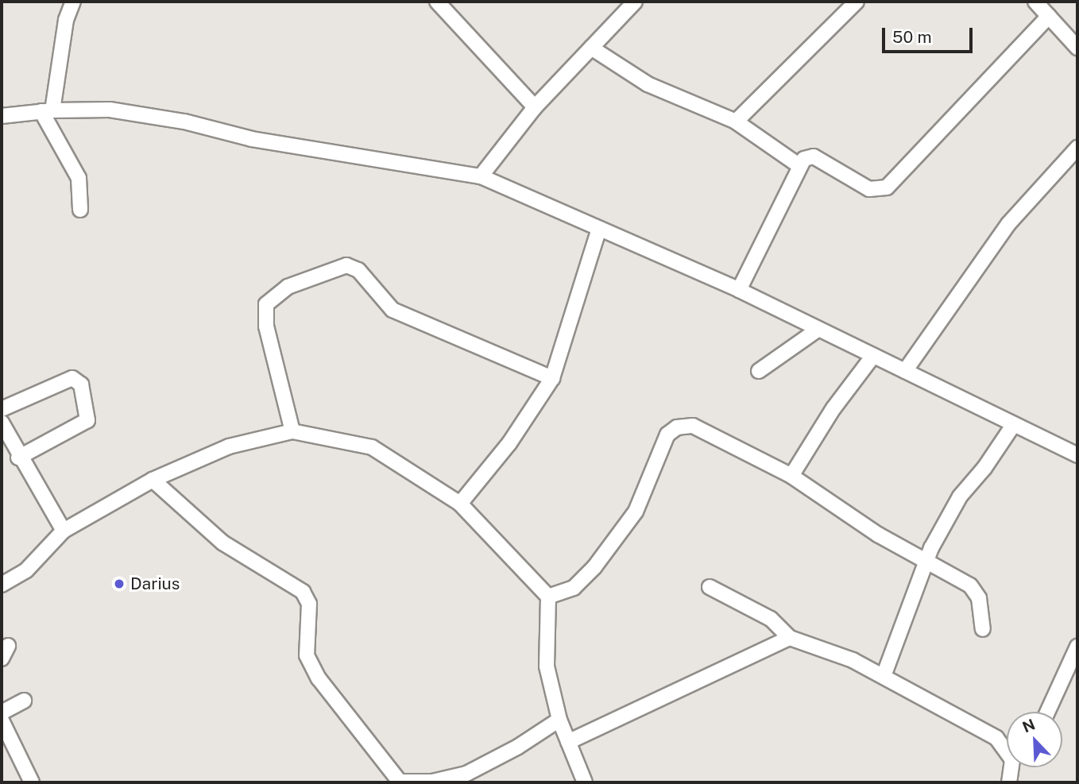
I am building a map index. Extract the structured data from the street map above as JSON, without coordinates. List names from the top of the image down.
{
  "places": ["Darius"],
  "scale_bar": "50 m",
  "north": "top left"
}
